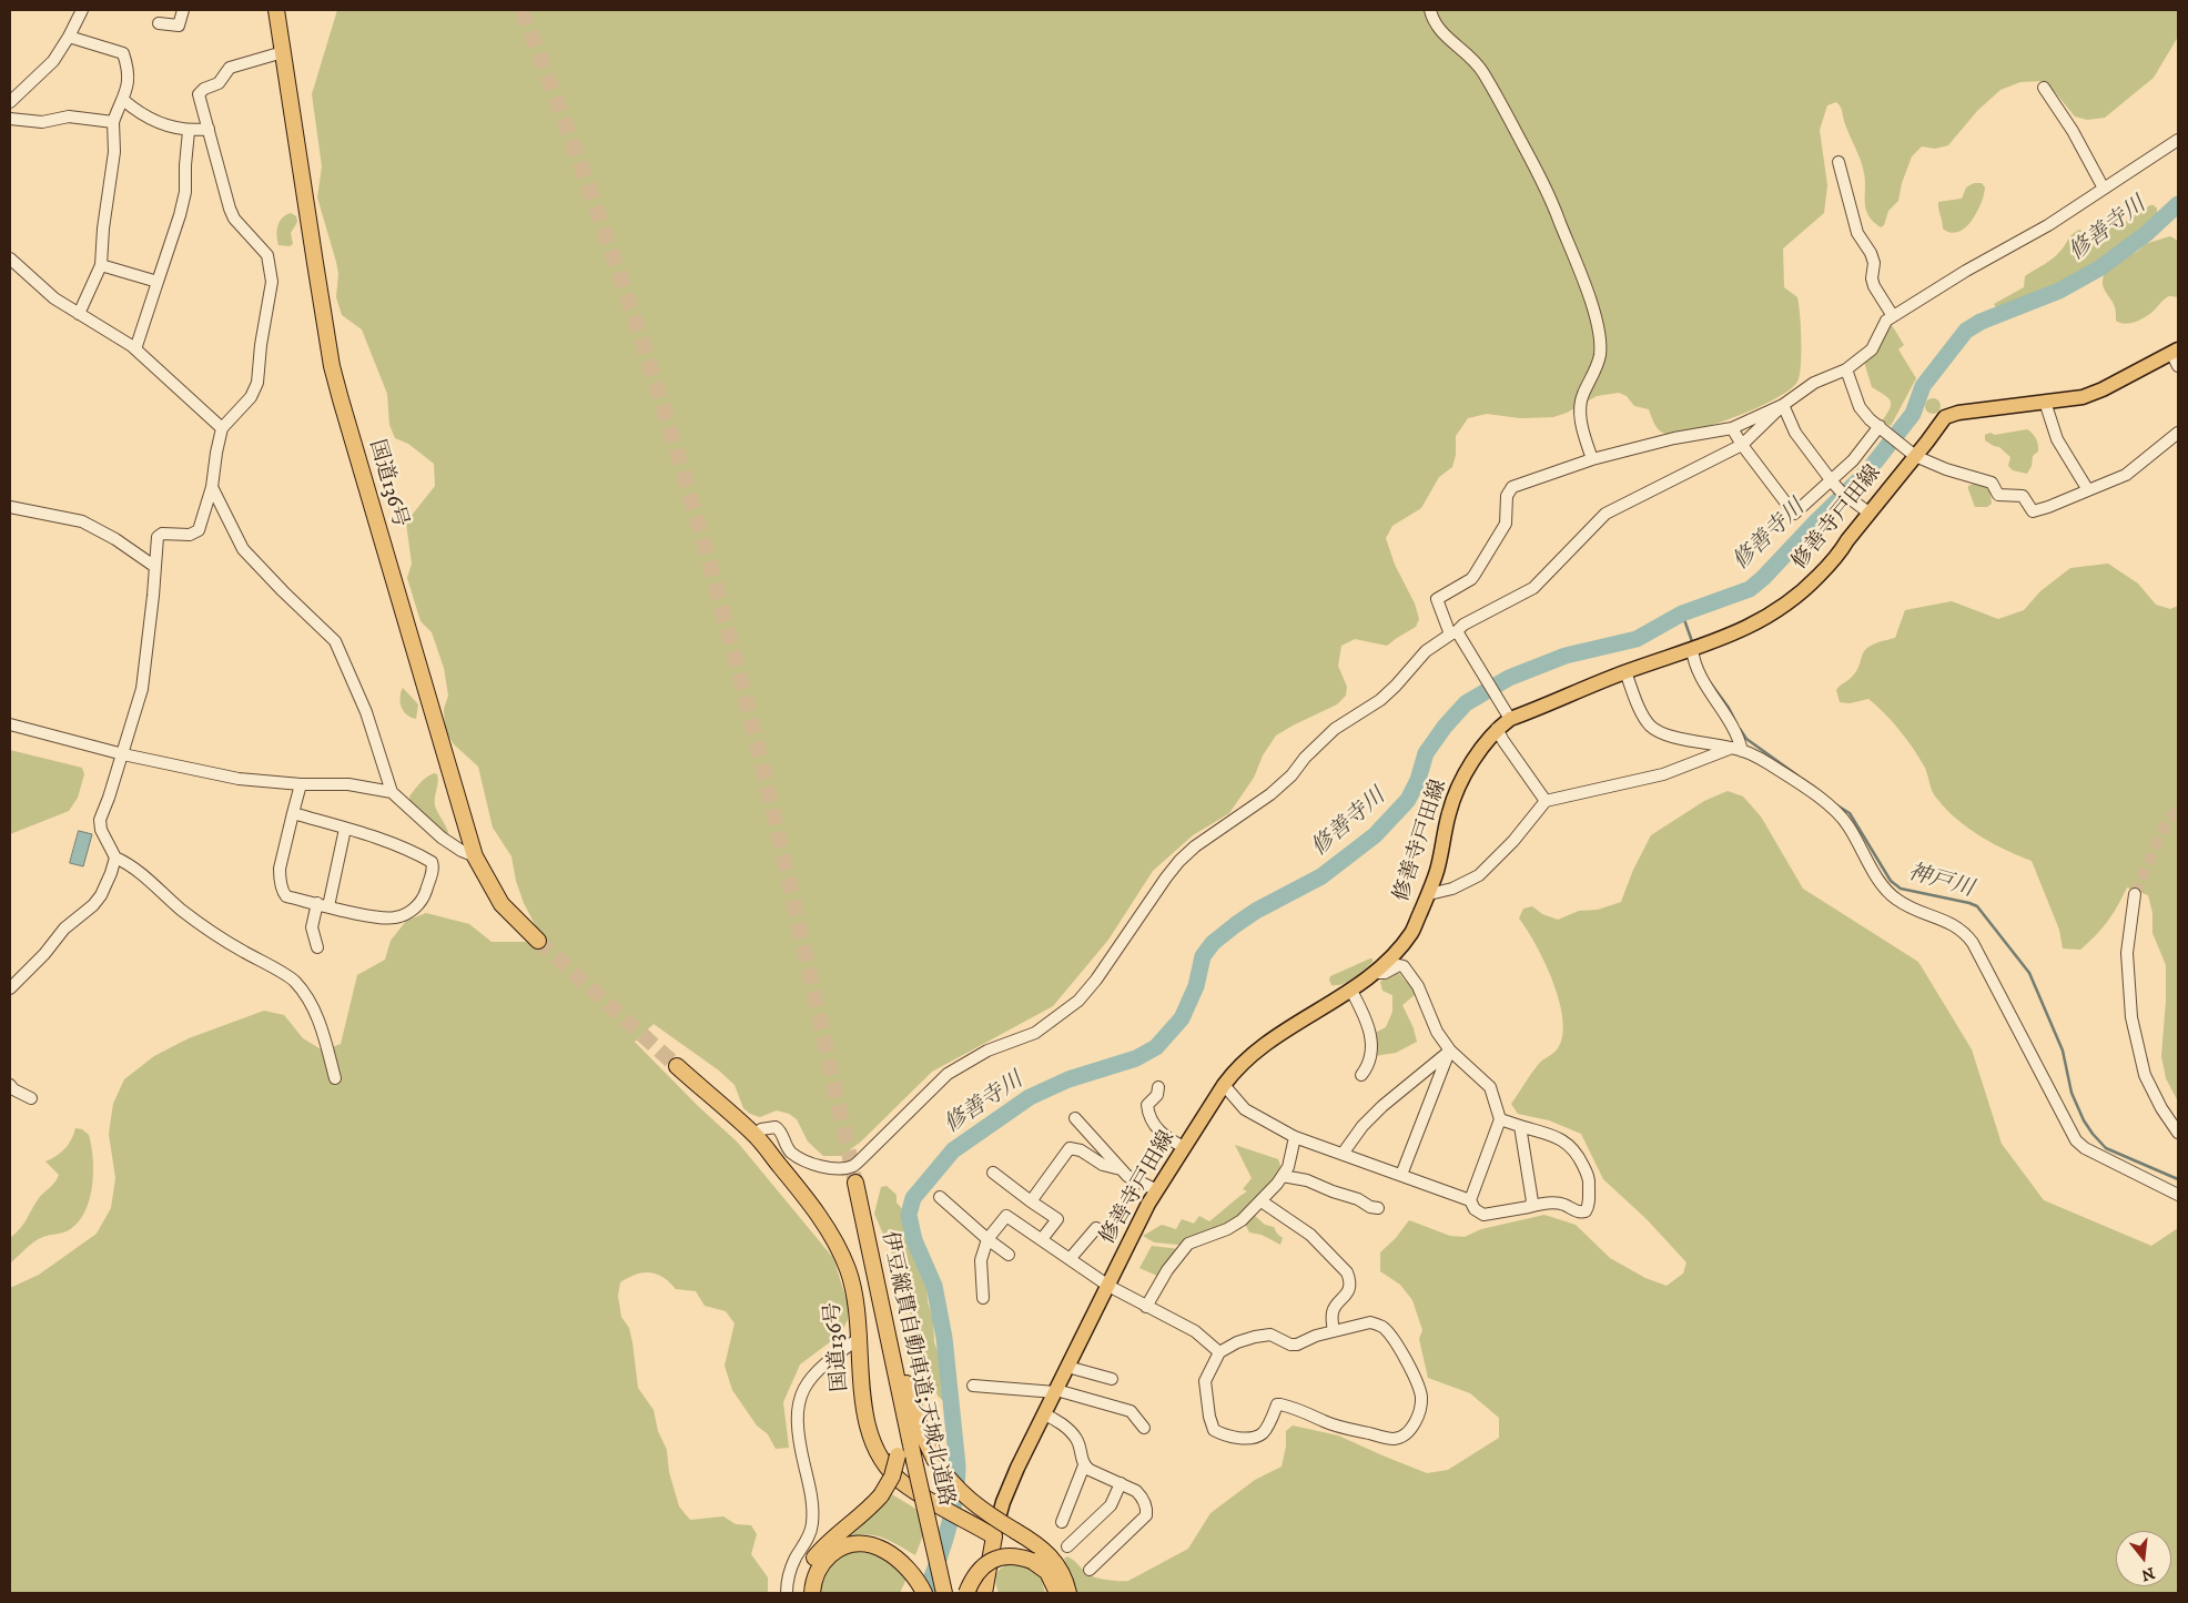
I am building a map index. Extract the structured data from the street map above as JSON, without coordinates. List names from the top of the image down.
{
  "streets": {
    "highway": ["国道136号", "伊豆縦貫自動車道;天城北道路"],
    "main road": ["修善寺戸田線"]
  },
  "crossings": [
    ["国道136号", "修善寺戸田線"]
  ],
  "water": ["修善寺川", "神戸川"],
  "north": "bottom"
}
